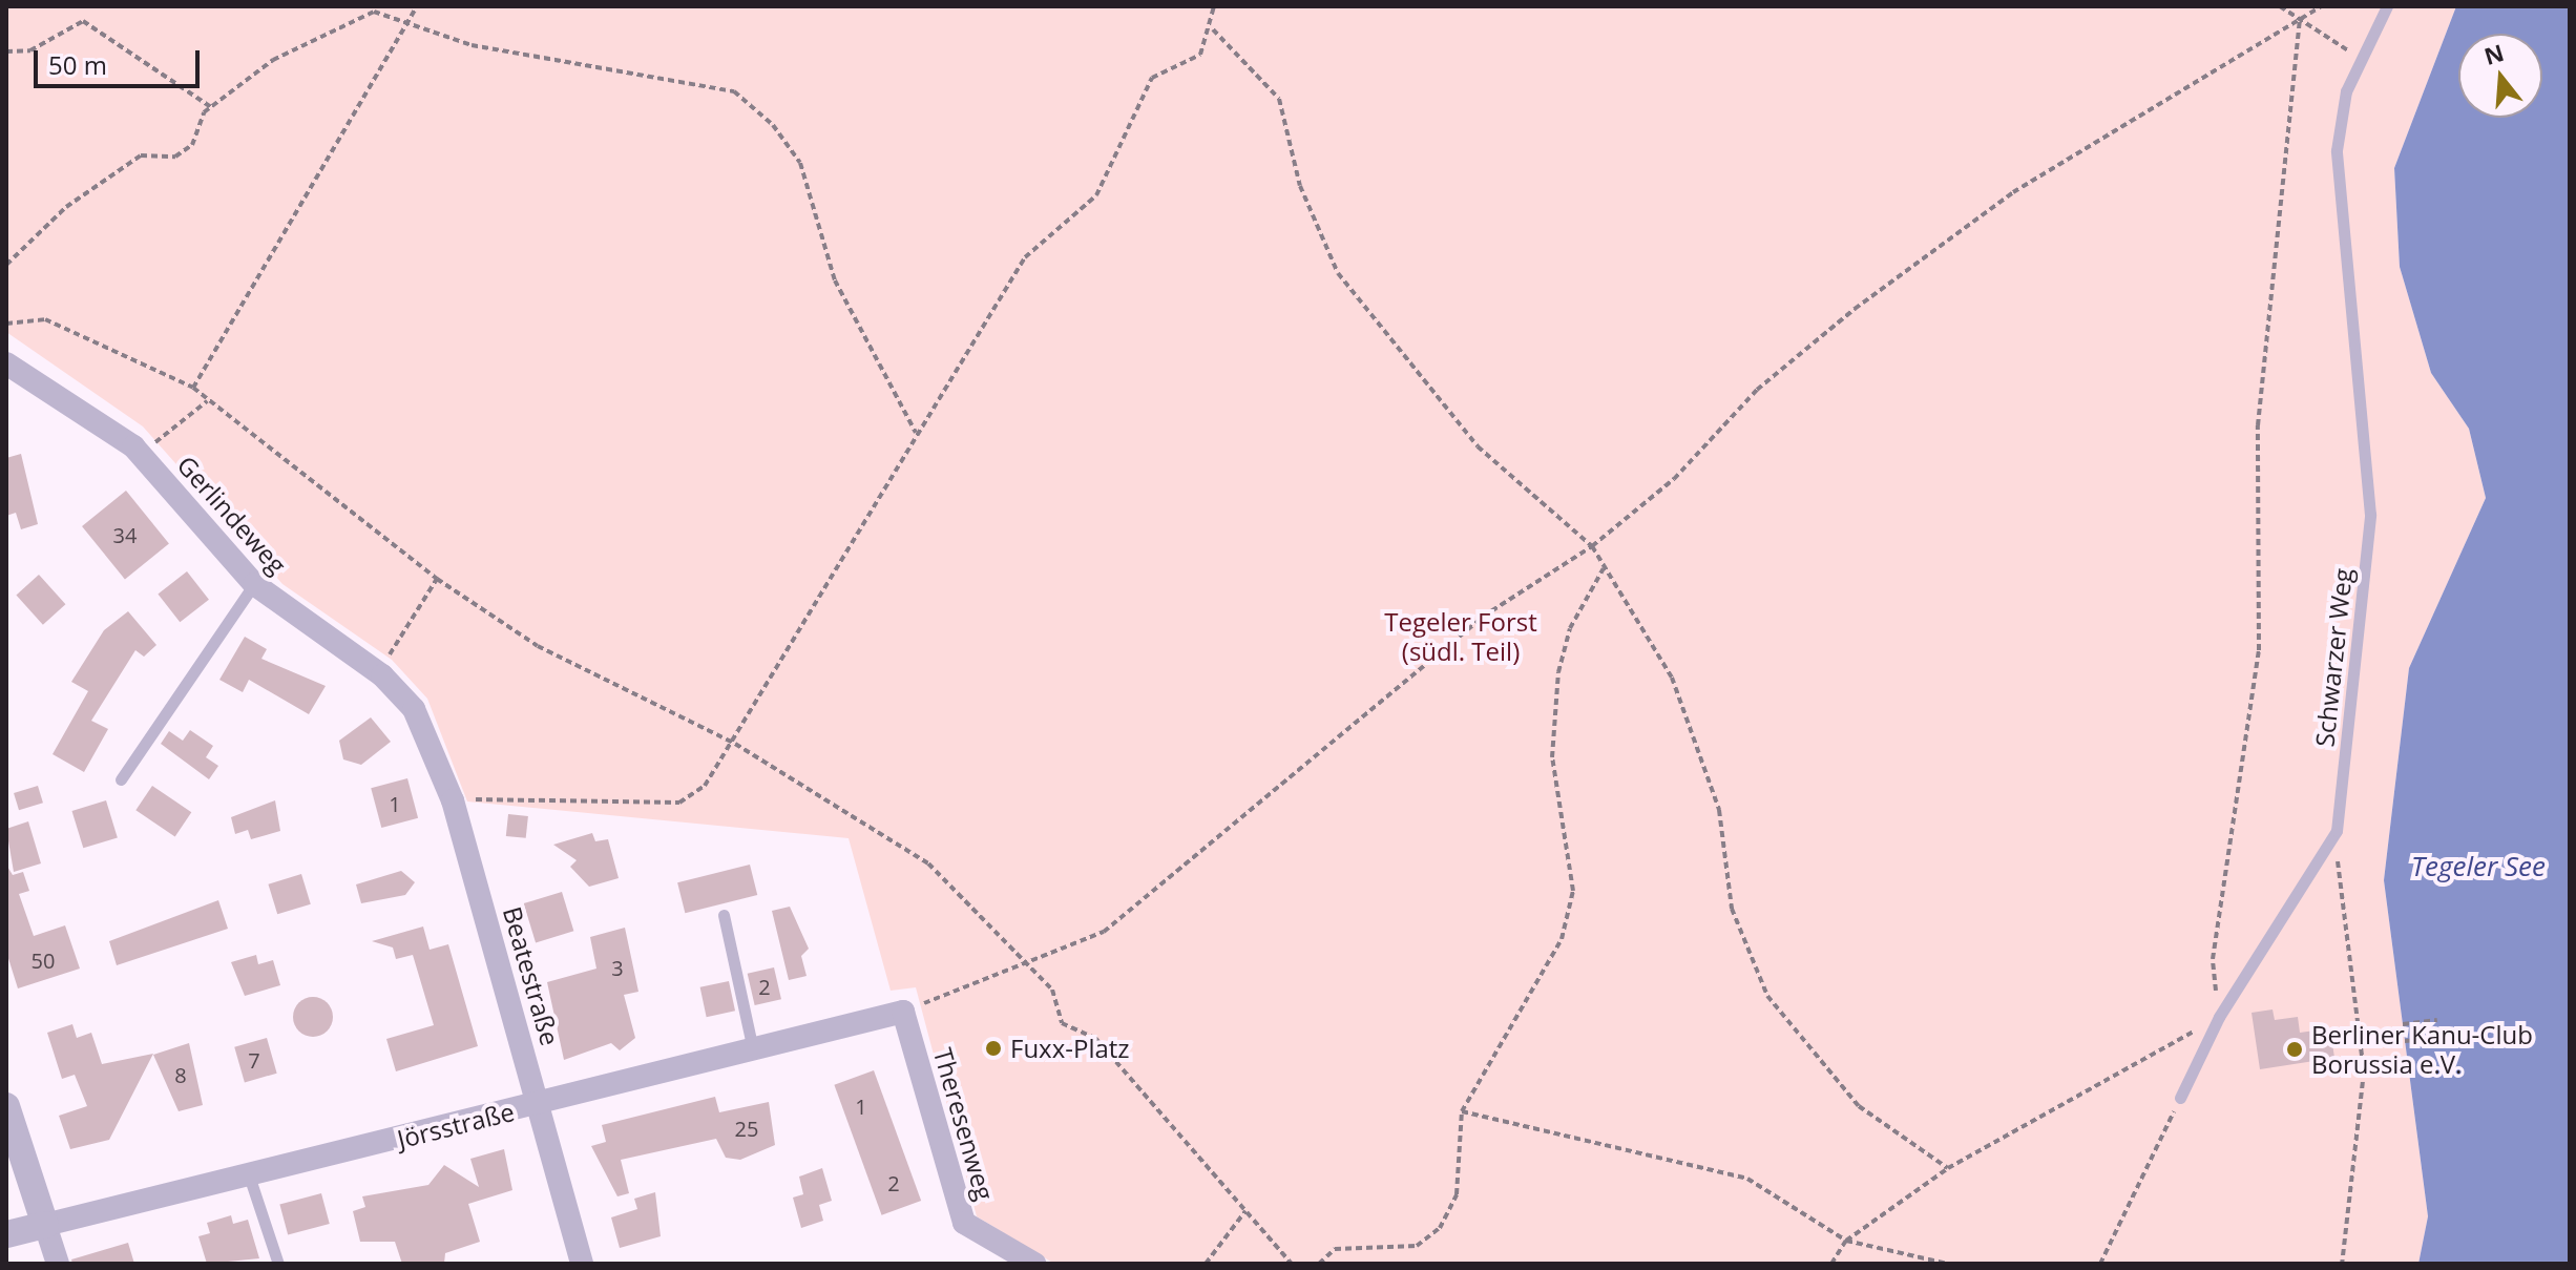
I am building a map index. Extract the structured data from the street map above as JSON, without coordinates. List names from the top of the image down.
{
  "streets": {
    "street": [
      "Gerlindeweg",
      "Beatestraße",
      "Theresenweg",
      "Jörsstraße"
    ],
    "lane": ["Schwarzer Weg"]
  },
  "crossings": [
    ["Gerlindeweg", "Beatestraße"],
    ["Beatestraße", "Jörsstraße"],
    ["Theresenweg", "Jörsstraße"]
  ],
  "water": ["Tegeler See"],
  "parks": ["Tegeler Forst (südl. Teil)"],
  "places": ["Fuxx-Platz", "Berliner Kanu-Club Borussia e.V."],
  "house_numbers": [
    "34",
    "1",
    "50",
    "3",
    "2",
    "7",
    "8",
    "1",
    "25",
    "2"
  ],
  "scale_bar": "50 m",
  "north": "top"
}
